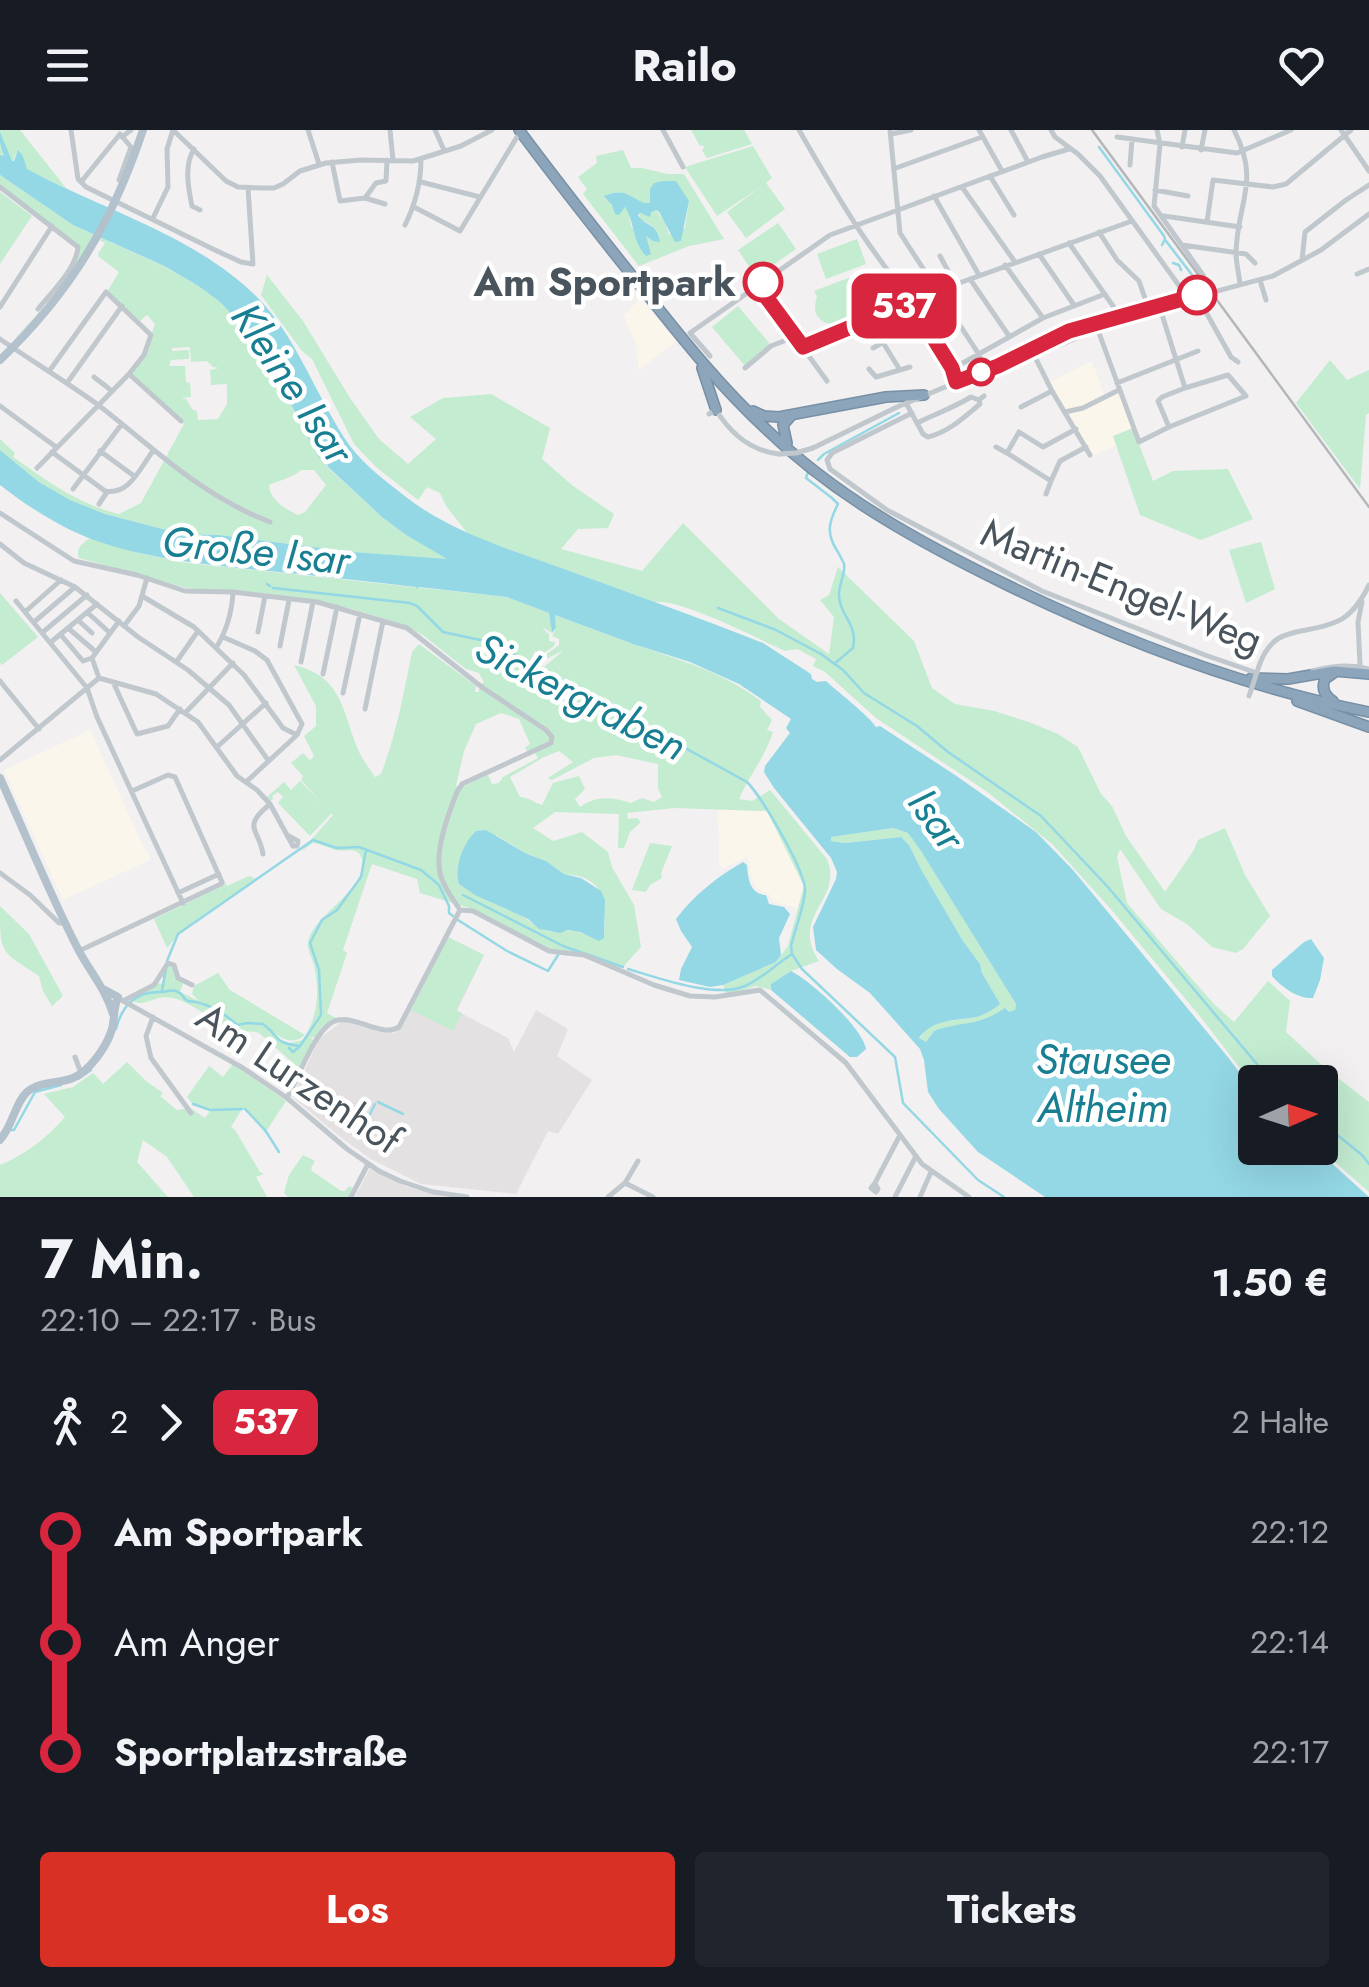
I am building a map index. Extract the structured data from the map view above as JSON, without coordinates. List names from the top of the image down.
{
  "streets": {
    "main road": ["Am Lurzenhof"],
    "street": ["Martin-Engel-Weg"]
  },
  "water": [
    "Kleine Isar",
    "Große Isar",
    "Sickergraben",
    "Isar",
    "Stausee Altheim"
  ],
  "places": ["Am Sportpark"],
  "lines": ["bus line 537"],
  "north": "right",
  "page": {
    "header": "Railo",
    "on_map": "537",
    "heading": ["7 Min.", "22:10 – 22:17 · Bus", "1.50 €"],
    "legs": ["2", "537", "2 Halte"],
    "list": [
      {
        "name": "Am Sportpark",
        "value": "22:12"
      },
      {
        "name": "Am Anger",
        "value": "22:14"
      },
      {
        "name": "Sportplatzstraße",
        "value": "22:17"
      }
    ],
    "buttons": ["Los", "Tickets"]
  }
}
